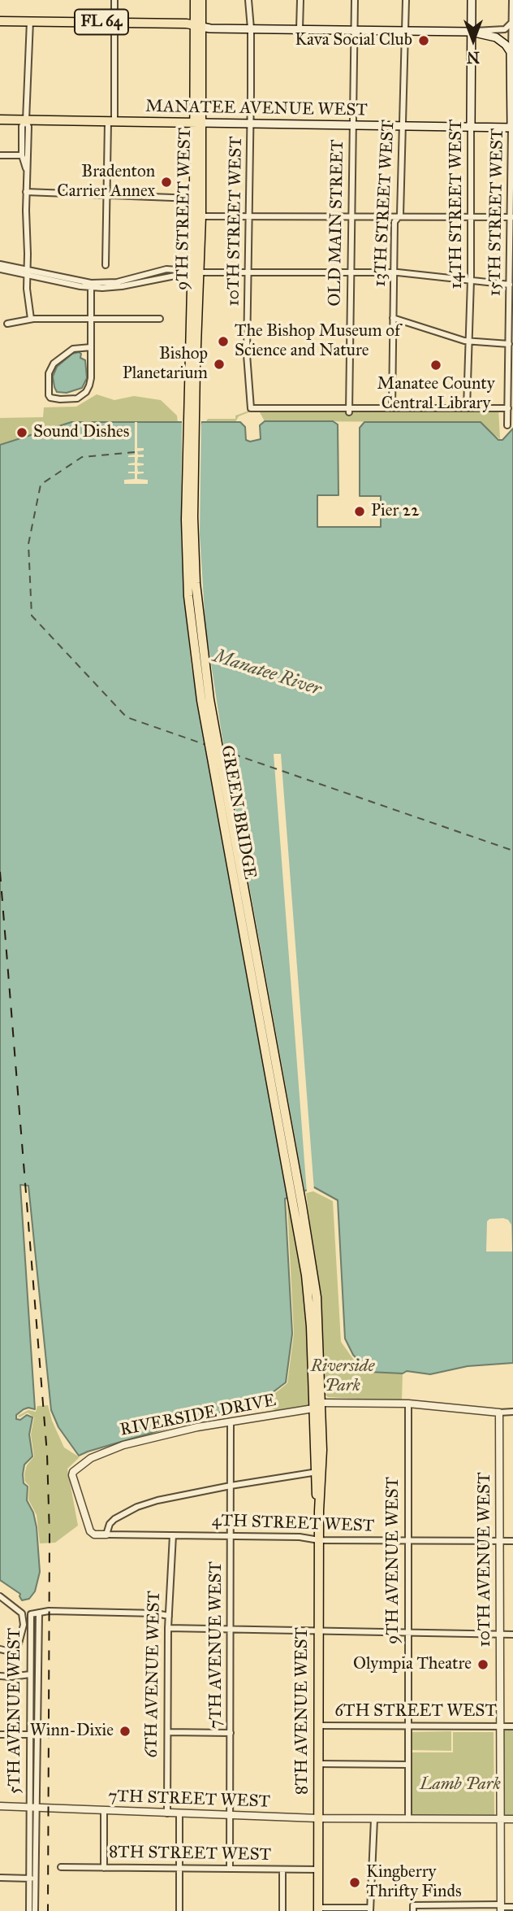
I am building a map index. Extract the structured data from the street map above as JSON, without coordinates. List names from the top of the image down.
{
  "streets": {
    "main road": [
      "FL 64",
      "MANATEE AVENUE WEST",
      "14TH STREET WEST",
      "9TH STREET WEST",
      "15TH STREET WEST",
      "GREEN BRIDGE",
      "8TH AVENUE WEST"
    ],
    "street": [
      "13TH STREET WEST",
      "10TH STREET WEST",
      "OLD MAIN STREET",
      "RIVERSIDE DRIVE",
      "4TH STREET WEST",
      "10TH AVENUE WEST",
      "9TH AVENUE WEST",
      "7TH AVENUE WEST",
      "6TH AVENUE WEST",
      "5TH AVENUE WEST",
      "6TH STREET WEST",
      "7TH STREET WEST",
      "8TH STREET WEST"
    ]
  },
  "crossings": [
    ["FL 64", "13TH STREET WEST"],
    ["FL 64", "14TH STREET WEST"],
    ["FL 64", "9TH STREET WEST"],
    ["FL 64", "10TH STREET WEST"],
    ["FL 64", "OLD MAIN STREET"],
    ["MANATEE AVENUE WEST", "13TH STREET WEST"],
    ["MANATEE AVENUE WEST", "14TH STREET WEST"],
    ["MANATEE AVENUE WEST", "9TH STREET WEST"],
    ["MANATEE AVENUE WEST", "15TH STREET WEST"],
    ["MANATEE AVENUE WEST", "10TH STREET WEST"],
    ["MANATEE AVENUE WEST", "OLD MAIN STREET"],
    ["9TH STREET WEST", "GREEN BRIDGE"],
    ["10TH STREET WEST", "OLD MAIN STREET"],
    ["GREEN BRIDGE", "8TH AVENUE WEST"],
    ["RIVERSIDE DRIVE", "4TH STREET WEST"],
    ["RIVERSIDE DRIVE", "7TH AVENUE WEST"],
    ["RIVERSIDE DRIVE", "8TH AVENUE WEST"],
    ["4TH STREET WEST", "10TH AVENUE WEST"],
    ["4TH STREET WEST", "9TH AVENUE WEST"],
    ["4TH STREET WEST", "7TH AVENUE WEST"],
    ["4TH STREET WEST", "6TH AVENUE WEST"],
    ["4TH STREET WEST", "8TH AVENUE WEST"],
    ["10TH AVENUE WEST", "6TH STREET WEST"],
    ["10TH AVENUE WEST", "7TH STREET WEST"],
    ["9TH AVENUE WEST", "6TH STREET WEST"],
    ["9TH AVENUE WEST", "7TH STREET WEST"],
    ["7TH AVENUE WEST", "7TH STREET WEST"],
    ["7TH AVENUE WEST", "8TH STREET WEST"],
    ["6TH AVENUE WEST", "7TH STREET WEST"],
    ["5TH AVENUE WEST", "7TH STREET WEST"],
    ["8TH AVENUE WEST", "6TH STREET WEST"],
    ["8TH AVENUE WEST", "7TH STREET WEST"],
    ["8TH AVENUE WEST", "8TH STREET WEST"]
  ],
  "water": ["Manatee River"],
  "parks": ["Riverside Park", "Lamb Park"],
  "places": [
    "Kava Social Club",
    "Bradenton Carrier Annex",
    "The Bishop Museum of Science and Nature",
    "Bishop Planetarium",
    "Manatee County Central Library",
    "Sound Dishes",
    "Pier 22",
    "Olympia Theatre",
    "Winn-Dixie",
    "Kingberry Thrifty Finds"
  ],
  "north": "bottom"
}
